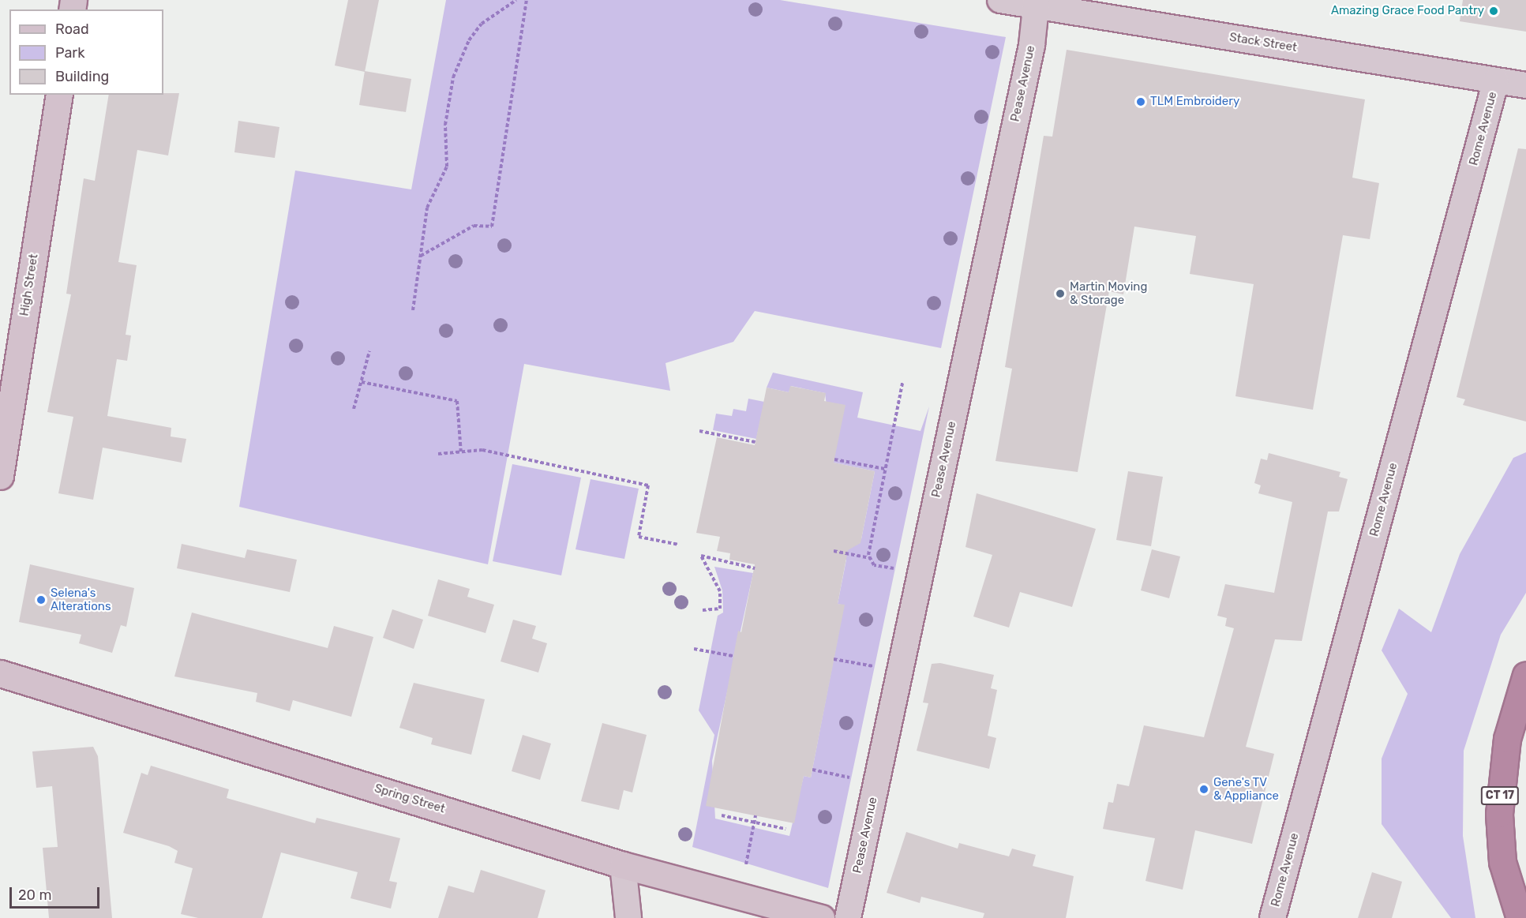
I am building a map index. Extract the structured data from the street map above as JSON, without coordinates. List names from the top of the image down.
{
  "streets": {
    "highway": ["CT 17"],
    "street": [
      "Stack Street",
      "Pease Avenue",
      "Rome Avenue",
      "High Street",
      "Spring Street"
    ]
  },
  "crossings": [
    ["Stack Street", "Pease Avenue"],
    ["Stack Street", "Rome Avenue"]
  ],
  "places": [
    "Amazing Grace Food Pantry",
    "TLM Embroidery",
    "Martin Moving & Storage",
    "Selena's Alterations",
    "Gene's TV & Appliance"
  ],
  "legend": ["Road", "Park", "Building"],
  "scale_bar": "20 m"
}
